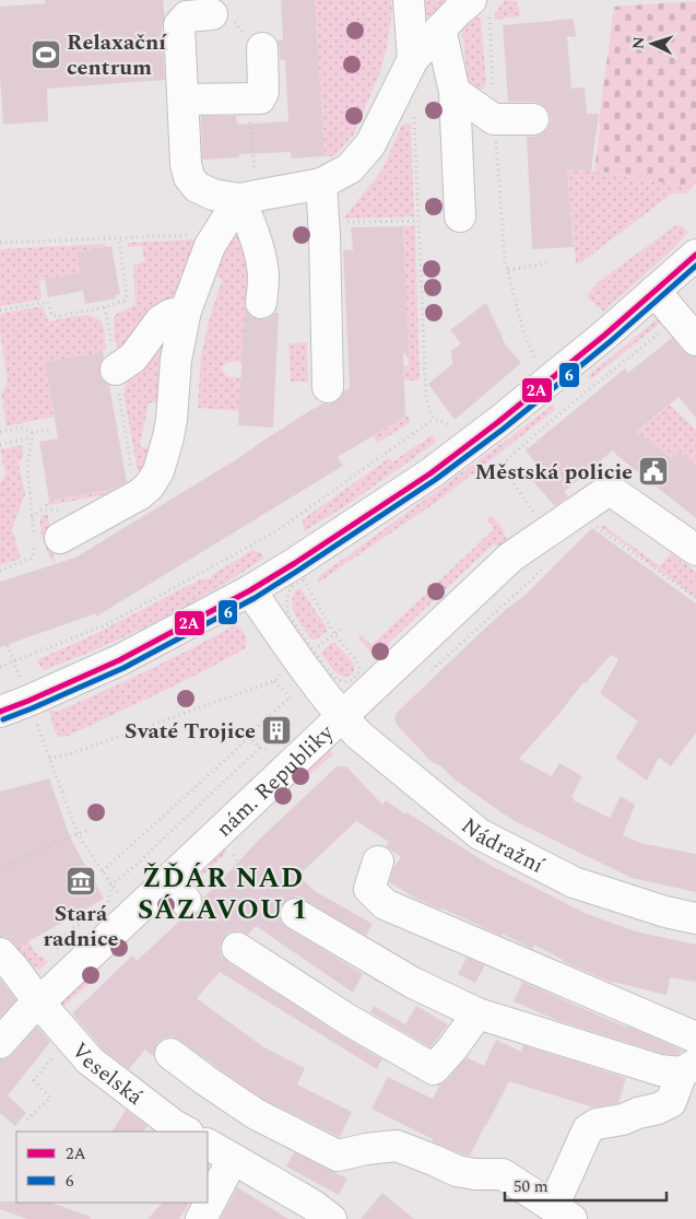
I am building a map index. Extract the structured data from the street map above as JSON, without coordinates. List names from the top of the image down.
{
  "streets": {
    "street": ["nám. Republiky", "Nádražní", "Veselská"]
  },
  "crossings": [
    ["nám. Republiky", "Nádražní"],
    ["nám. Republiky", "Veselská"]
  ],
  "districts": ["ŽĎÁR NAD SÁZAVOU 1"],
  "places": {
    "sports": ["Relaxační centrum"],
    "public building": ["Městská policie"],
    "building": ["Svaté Trojice"],
    "museum": ["Stará radnice"]
  },
  "lines": ["transit line 2A", "transit line 6"],
  "legend": ["2A", "6"],
  "scale_bar": "50 m",
  "north": "left"
}
